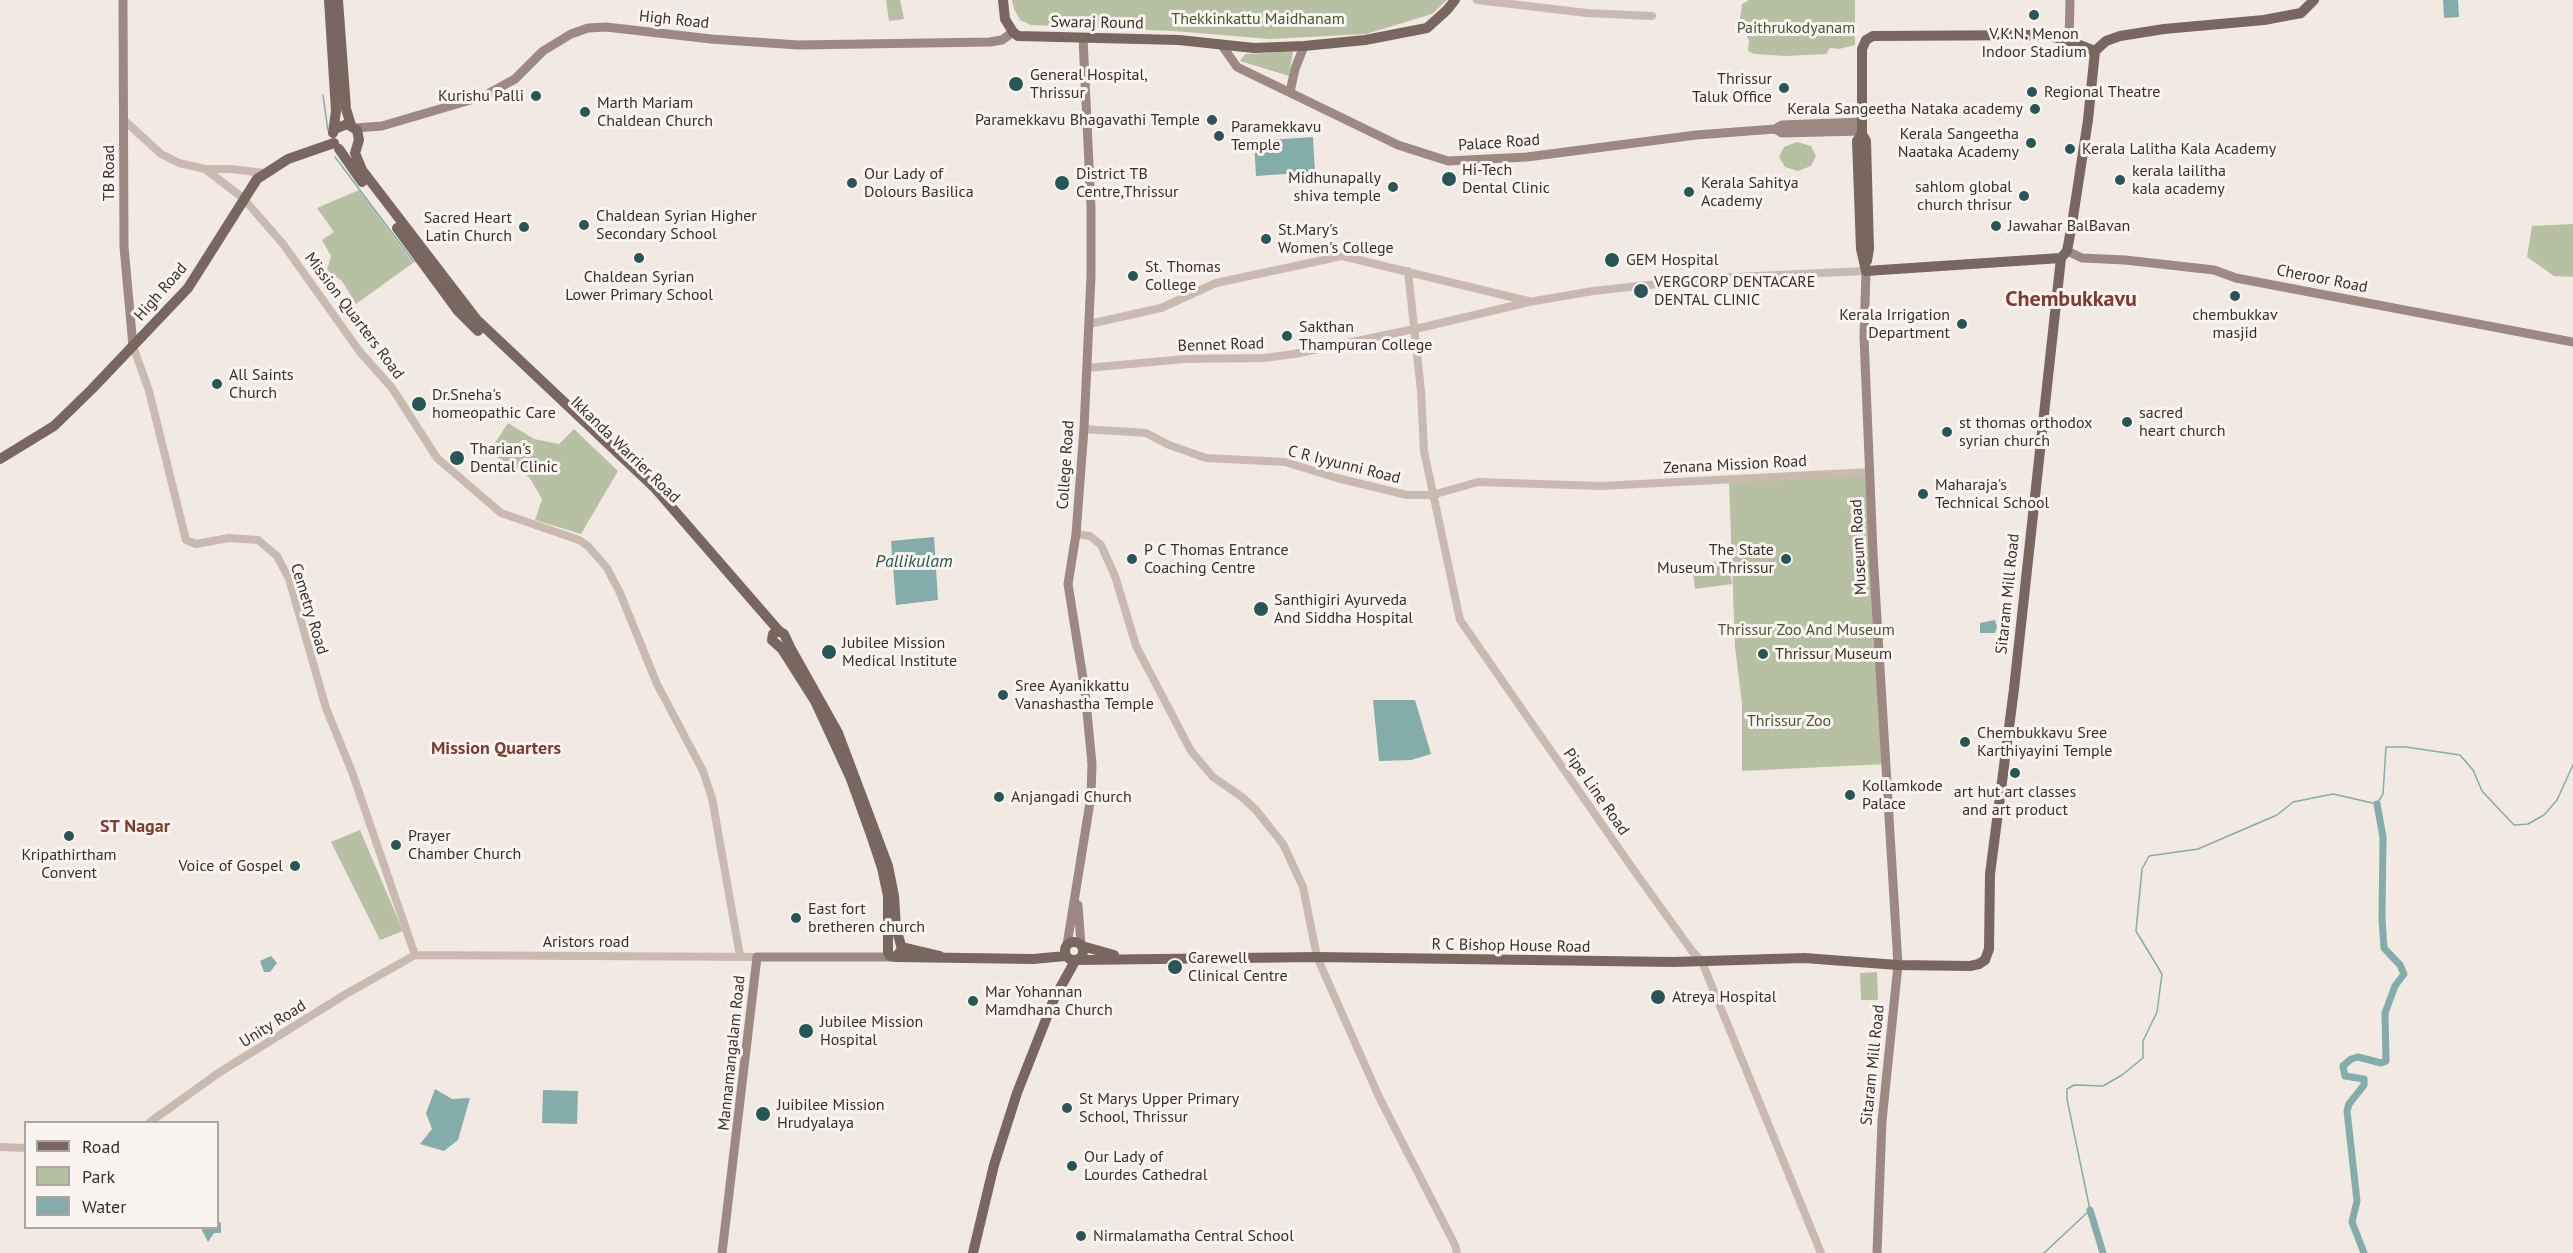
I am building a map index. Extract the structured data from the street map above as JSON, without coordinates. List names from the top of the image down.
{
  "streets": {
    "main road": [
      "High Road",
      "Swaraj Round",
      "Palace Road",
      "TB Road",
      "Cheroor Road",
      "Ikkanda Warrier Road",
      "College Road",
      "Museum Road",
      "Sitaram Mill Road",
      "R C Bishop House Road",
      "Mannamangalam Road"
    ],
    "street": [
      "Mission Quarters Road",
      "Bennet Road",
      "C R Iyyunni Road",
      "Zenana Mission Road",
      "Cemetry Road",
      "Pipe Line Road",
      "Aristors road",
      "Unity Road"
    ]
  },
  "crossings": [
    ["High Road", "Swaraj Round"],
    ["High Road", "TB Road"],
    ["High Road", "Mission Quarters Road"],
    ["High Road", "Ikkanda Warrier Road"],
    ["High Road", "Cemetry Road"],
    ["Swaraj Round", "Palace Road"],
    ["Swaraj Round", "College Road"],
    ["TB Road", "Cemetry Road"],
    ["Cheroor Road", "Bennet Road"],
    ["Cheroor Road", "Museum Road"],
    ["Cheroor Road", "Sitaram Mill Road"],
    ["Mission Quarters Road", "Aristors road"],
    ["Bennet Road", "College Road"],
    ["Bennet Road", "Museum Road"],
    ["Bennet Road", "Pipe Line Road"],
    ["Ikkanda Warrier Road", "Mannamangalam Road"],
    ["College Road", "C R Iyyunni Road"],
    ["C R Iyyunni Road", "Zenana Mission Road"],
    ["C R Iyyunni Road", "Pipe Line Road"],
    ["Zenana Mission Road", "Museum Road"],
    ["Museum Road", "Sitaram Mill Road"],
    ["Museum Road", "R C Bishop House Road"],
    ["Sitaram Mill Road", "R C Bishop House Road"],
    ["Cemetry Road", "Aristors road"],
    ["Cemetry Road", "Unity Road"],
    ["Pipe Line Road", "R C Bishop House Road"],
    ["Aristors road", "Unity Road"],
    ["Aristors road", "Mannamangalam Road"]
  ],
  "districts": ["Chembukkavu", "Mission Quarters", "ST Nagar"],
  "water": ["Pallikulam"],
  "parks": [
    "Thekkinkattu Maidhanam",
    "Paithrukodyanam",
    "Thrissur Zoo And Museum",
    "Thrissur Zoo"
  ],
  "places": [
    "V.K.N. Menon Indoor Stadium",
    "General Hospital, Thrissur",
    "Thrissur Taluk Office",
    "Regional Theatre",
    "Kurishu Palli",
    "Kerala Sangeetha Nataka academy",
    "Marth Mariam Chaldean Church",
    "Paramekkavu Bhagavathi Temple",
    "Paramekkavu Temple",
    "Kerala Sangeetha Naataka Academy",
    "Kerala Lalitha Kala Academy",
    "Hi-Tech Dental Clinic",
    "kerala lailitha kala academy",
    "Our Lady of Dolours Basilica",
    "District TB Centre,Thrissur",
    "Midhunapally shiva temple",
    "Kerala Sahitya Academy",
    "sahlom global church thrisur",
    "Chaldean Syrian Higher Secondary School",
    "Jawahar BalBavan",
    "Sacred Heart Latin Church",
    "St.Mary's Women's College",
    "Chaldean Syrian Lower Primary School",
    "GEM Hospital",
    "St. Thomas College",
    "VERGCORP DENTACARE DENTAL CLINIC",
    "chembukkav masjid",
    "Kerala Irrigation Department",
    "Sakthan Thampuran College",
    "All Saints Church",
    "Dr.Sneha's homeopathic Care",
    "sacred heart church",
    "st thomas orthodox syrian church",
    "Tharian's Dental Clinic",
    "Maharaja's Technical School",
    "P C Thomas Entrance Coaching Centre",
    "The State Museum Thrissur",
    "Santhigiri Ayurveda And Siddha Hospital",
    "Jubilee Mission Medical Institute",
    "Thrissur Museum",
    "Sree Ayanikkattu Vanashastha Temple",
    "Chembukkavu Sree Karthiyayini Temple",
    "art hut art classes and art product",
    "Kollamkode Palace",
    "Anjangadi Church",
    "Kripathirtham Convent",
    "Prayer Chamber Church",
    "Voice of Gospel",
    "East fort bretheren church",
    "Carewell Clinical Centre",
    "Atreya Hospital",
    "Mar Yohannan Mamdhana Church",
    "Jubilee Mission Hospital",
    "St Marys Upper Primary School, Thrissur",
    "Juibilee Mission Hrudyalaya",
    "Our Lady of Lourdes Cathedral",
    "Nirmalamatha Central School"
  ],
  "legend": ["Road", "Park", "Water"]
}
